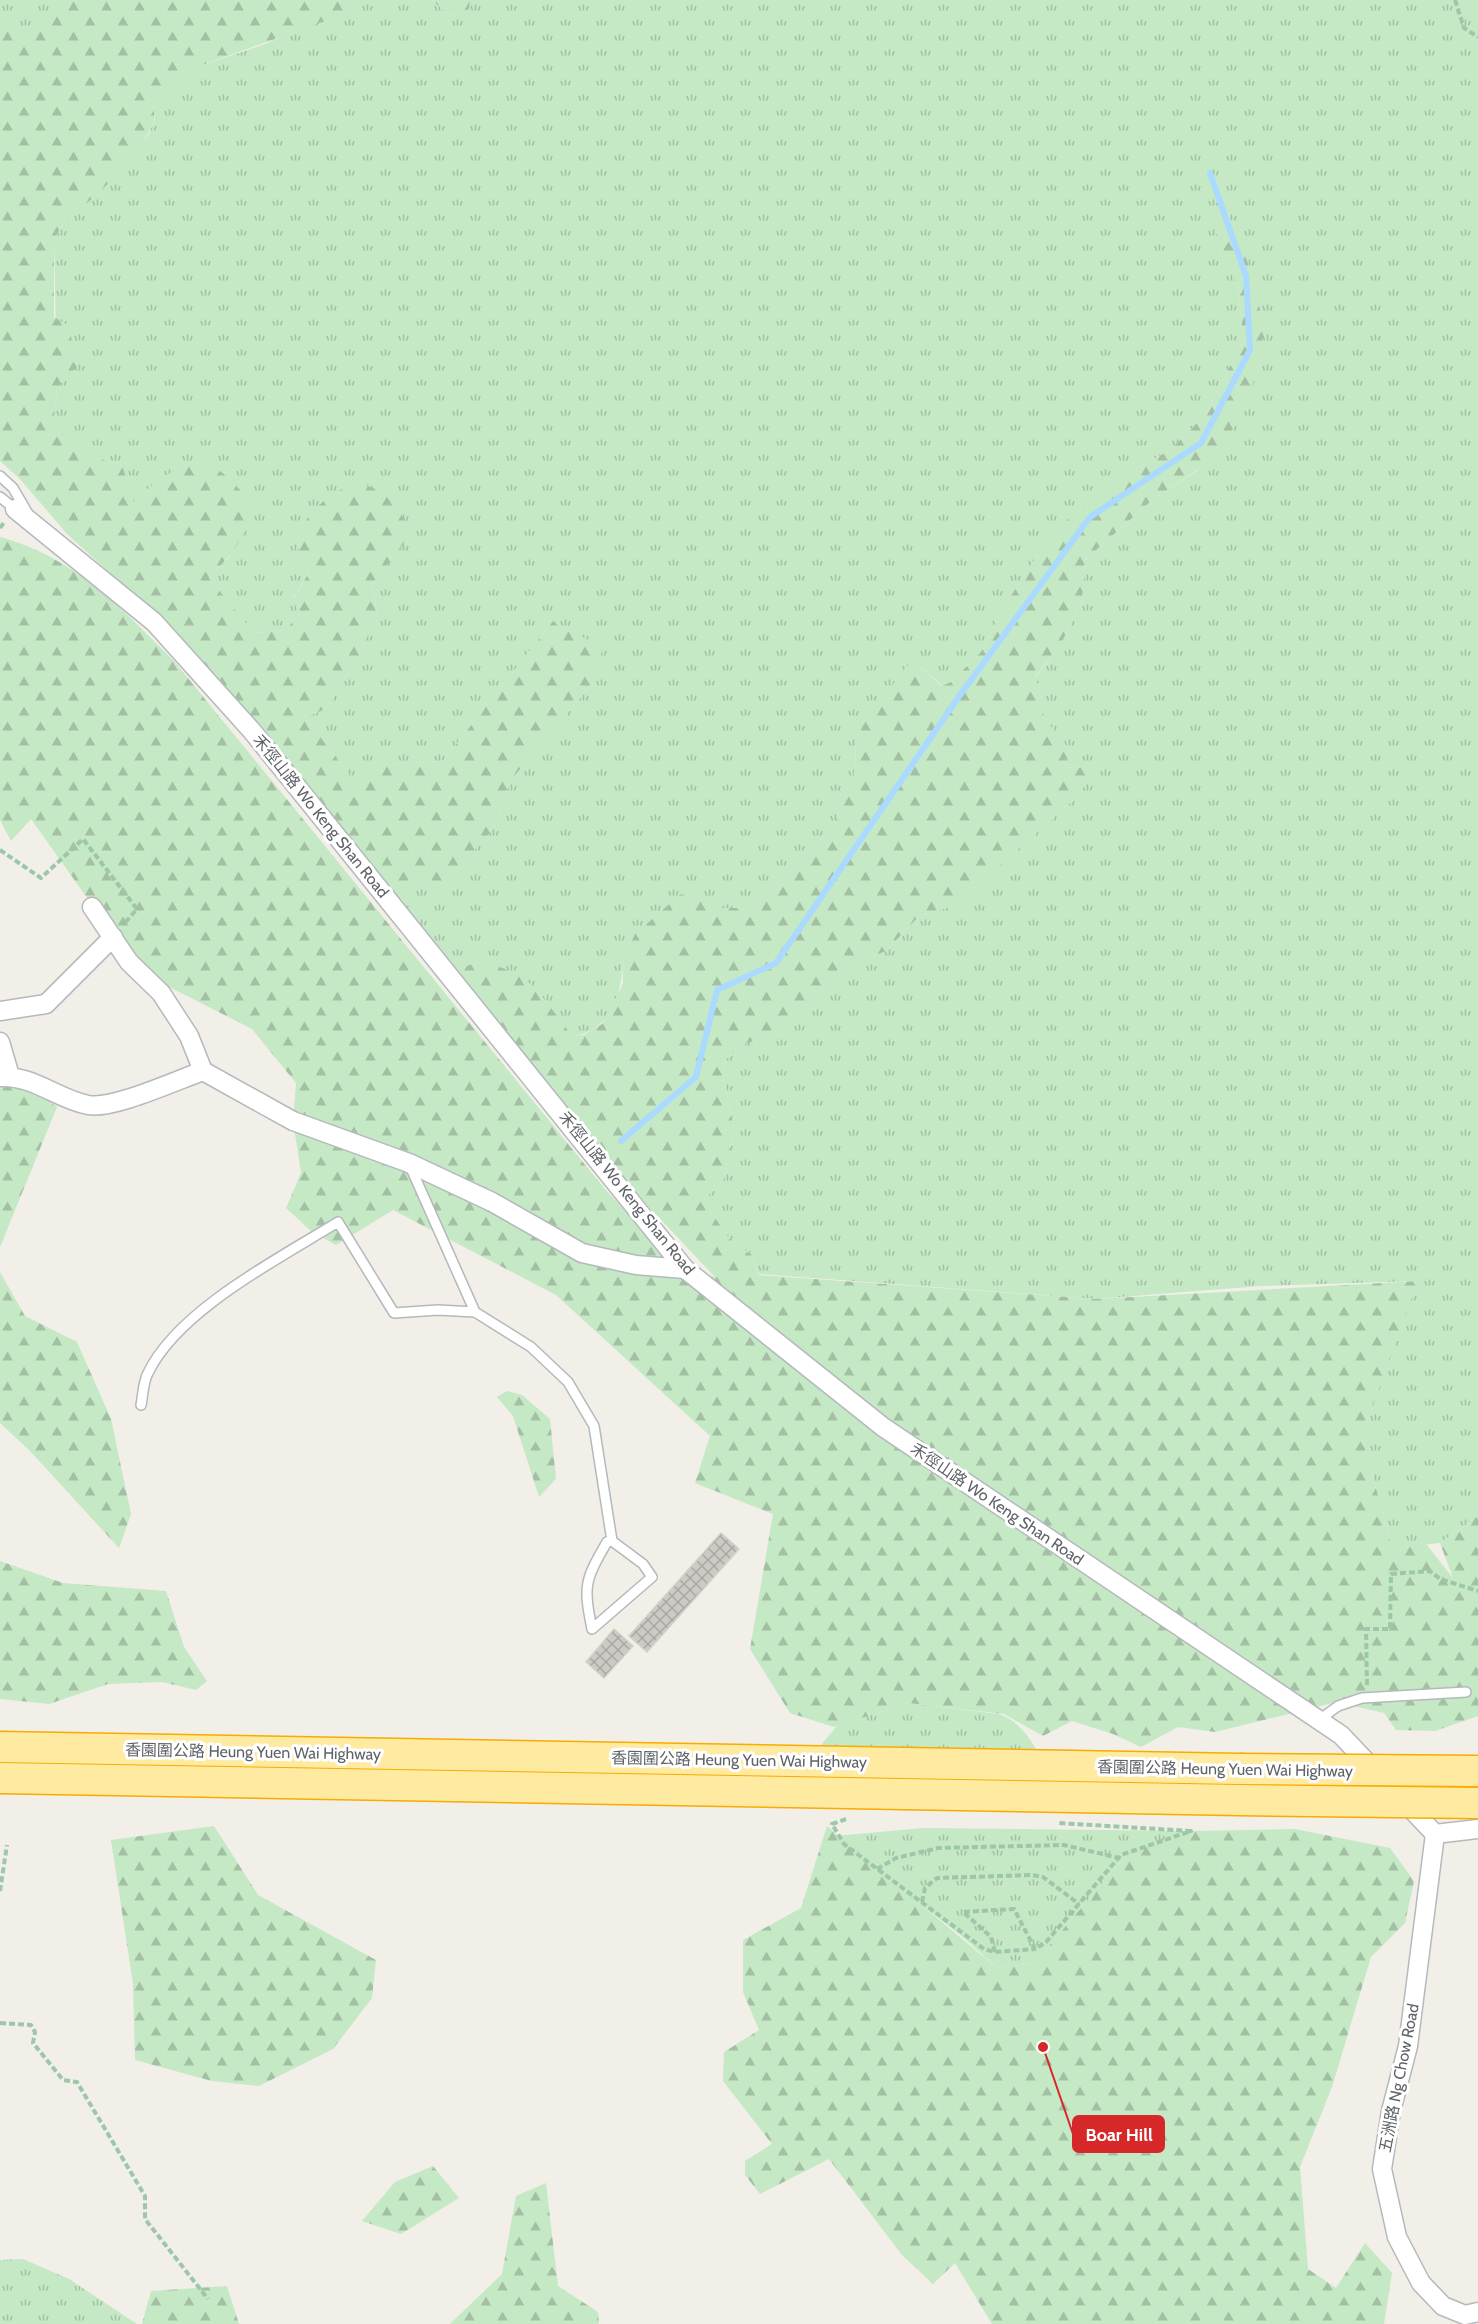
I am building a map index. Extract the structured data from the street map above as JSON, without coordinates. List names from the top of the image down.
{
  "streets": {
    "highway": ["香園圍公路 Heung Yuen Wai Highway"],
    "street": ["禾徑山路 Wo Keng Shan Road", "五洲路 Ng Chow Road"]
  },
  "crossings": [
    ["禾徑山路 Wo Keng Shan Road", "五洲路 Ng Chow Road"]
  ],
  "places": ["Boar Hill"]
}
